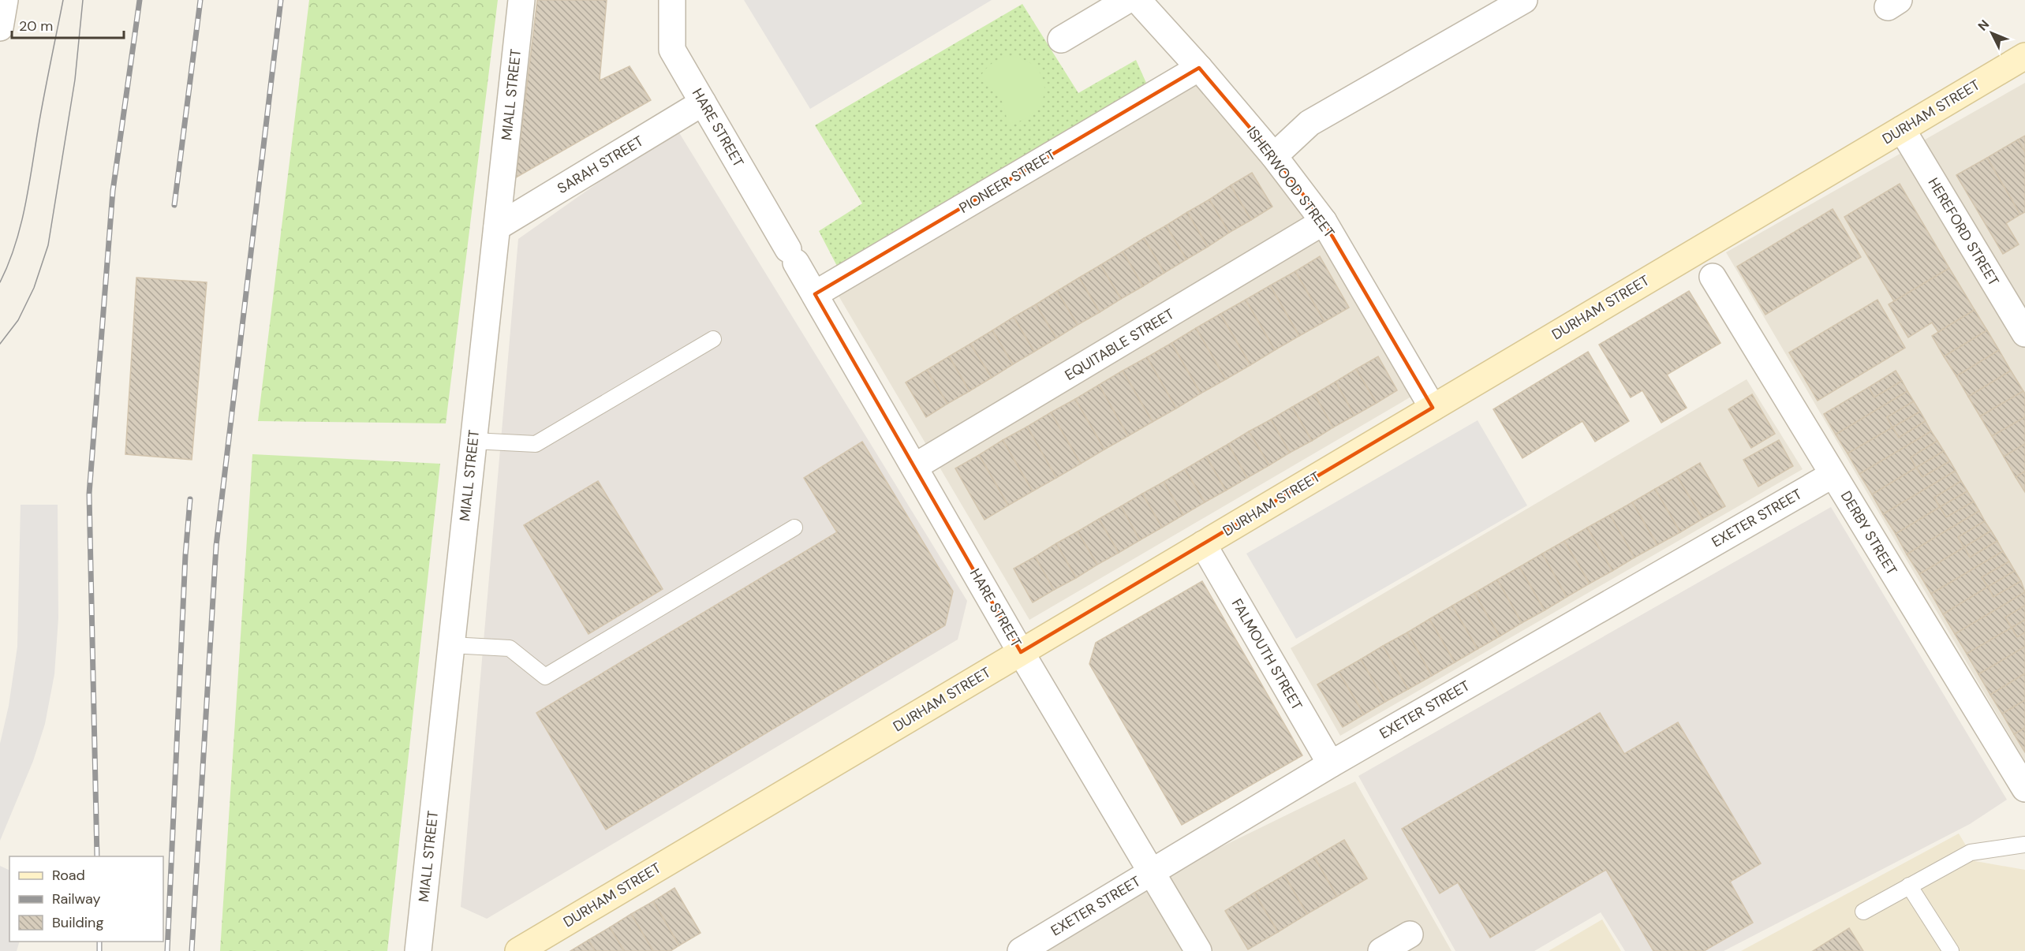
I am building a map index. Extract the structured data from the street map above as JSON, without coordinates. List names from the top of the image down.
{
  "streets": {
    "main road": ["DURHAM STREET"],
    "street": [
      "MIALL STREET",
      "HARE STREET",
      "SARAH STREET",
      "PIONEER STREET",
      "ISHERWOOD STREET",
      "HEREFORD STREET",
      "EQUITABLE STREET",
      "EXETER STREET",
      "DERBY STREET",
      "FALMOUTH STREET"
    ]
  },
  "crossings": [
    ["MIALL STREET", "SARAH STREET"],
    ["DURHAM STREET", "HARE STREET"],
    ["DURHAM STREET", "ISHERWOOD STREET"],
    ["DURHAM STREET", "HEREFORD STREET"],
    ["DURHAM STREET", "FALMOUTH STREET"],
    ["HARE STREET", "SARAH STREET"],
    ["HARE STREET", "PIONEER STREET"],
    ["HARE STREET", "EQUITABLE STREET"],
    ["HARE STREET", "EXETER STREET"],
    ["PIONEER STREET", "ISHERWOOD STREET"],
    ["ISHERWOOD STREET", "EQUITABLE STREET"],
    ["EXETER STREET", "DERBY STREET"],
    ["EXETER STREET", "FALMOUTH STREET"]
  ],
  "legend": ["Road", "Railway", "Building"],
  "scale_bar": "20 m",
  "north": "top left"
}
